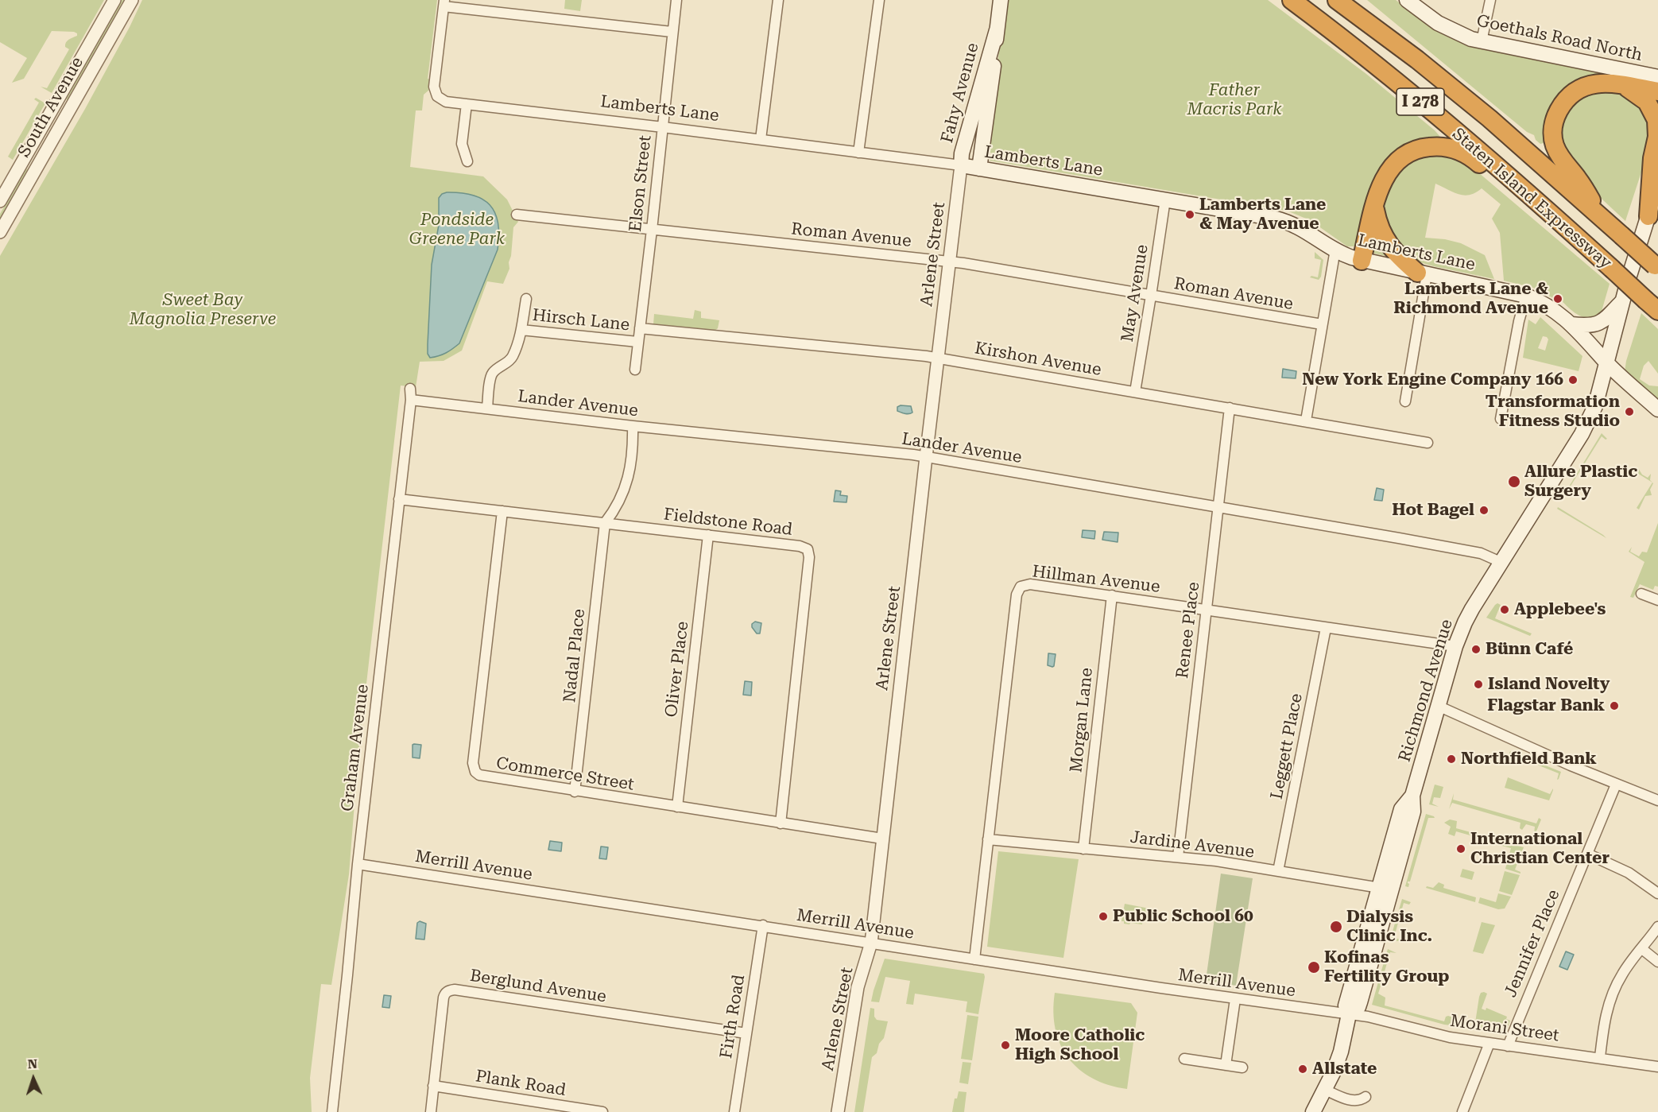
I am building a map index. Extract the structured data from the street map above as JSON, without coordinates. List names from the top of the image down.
{
  "streets": {
    "highway": ["I 278", "Staten Island Expressway"],
    "main road": [
      "Goethals Road North",
      "Fahy Avenue",
      "Lamberts Lane",
      "Richmond Avenue"
    ],
    "street": [
      "South Avenue",
      "Elson Street",
      "Roman Avenue",
      "Arlene Street",
      "May Avenue",
      "Hirsch Lane",
      "Kirshon Avenue",
      "Lander Avenue",
      "Fieldstone Road",
      "Hillman Avenue",
      "Renee Place",
      "Nadal Place",
      "Oliver Place",
      "Morgan Lane",
      "Leggett Place",
      "Graham Avenue",
      "Commerce Street",
      "Jardine Avenue",
      "Merrill Avenue",
      "Jennifer Place",
      "Berglund Avenue",
      "Firth Road",
      "Morani Street",
      "Plank Road"
    ]
  },
  "crossings": [
    ["Fahy Avenue", "Lamberts Lane"],
    ["Fahy Avenue", "Arlene Street"],
    ["Lamberts Lane", "Elson Street"],
    ["Lamberts Lane", "Arlene Street"],
    ["Lamberts Lane", "May Avenue"],
    ["Lamberts Lane", "Richmond Avenue"],
    ["Elson Street", "Roman Avenue"],
    ["Elson Street", "Hirsch Lane"],
    ["Elson Street", "Kirshon Avenue"],
    ["Roman Avenue", "Arlene Street"],
    ["Roman Avenue", "May Avenue"],
    ["Arlene Street", "Kirshon Avenue"],
    ["Arlene Street", "Lander Avenue"],
    ["Arlene Street", "Commerce Street"],
    ["Arlene Street", "Merrill Avenue"],
    ["May Avenue", "Kirshon Avenue"],
    ["Hirsch Lane", "Lander Avenue"],
    ["Kirshon Avenue", "Renee Place"],
    ["Lander Avenue", "Renee Place"],
    ["Lander Avenue", "Richmond Avenue"],
    ["Lander Avenue", "Graham Avenue"],
    ["Fieldstone Road", "Nadal Place"],
    ["Fieldstone Road", "Oliver Place"],
    ["Fieldstone Road", "Graham Avenue"],
    ["Fieldstone Road", "Commerce Street"],
    ["Hillman Avenue", "Renee Place"],
    ["Hillman Avenue", "Richmond Avenue"],
    ["Hillman Avenue", "Morgan Lane"],
    ["Hillman Avenue", "Leggett Place"],
    ["Hillman Avenue", "Jardine Avenue"],
    ["Hillman Avenue", "Merrill Avenue"],
    ["Renee Place", "Jardine Avenue"],
    ["Nadal Place", "Commerce Street"],
    ["Oliver Place", "Commerce Street"],
    ["Richmond Avenue", "Jardine Avenue"],
    ["Richmond Avenue", "Merrill Avenue"],
    ["Richmond Avenue", "Morani Street"],
    ["Morgan Lane", "Jardine Avenue"],
    ["Leggett Place", "Jardine Avenue"],
    ["Graham Avenue", "Merrill Avenue"],
    ["Merrill Avenue", "Firth Road"],
    ["Merrill Avenue", "Morani Street"],
    ["Jennifer Place", "Morani Street"],
    ["Berglund Avenue", "Firth Road"],
    ["Berglund Avenue", "Plank Road"]
  ],
  "parks": ["Father Macris Park", "Pondside Greene Park", "Sweet Bay Magnolia Preserve"],
  "places": [
    "Lamberts Lane & May Avenue",
    "Lamberts Lane & Richmond Avenue",
    "New York Engine Company 166",
    "Transformation Fitness Studio",
    "Allure Plastic Surgery",
    "Hot Bagel",
    "Applebee's",
    "Bünn Café",
    "Island Novelty",
    "Flagstar Bank",
    "Northfield Bank",
    "International Christian Center",
    "Public School 60",
    "Dialysis Clinic Inc.",
    "Kofinas Fertility Group",
    "Moore Catholic High School",
    "Allstate"
  ],
  "north": "top"
}
